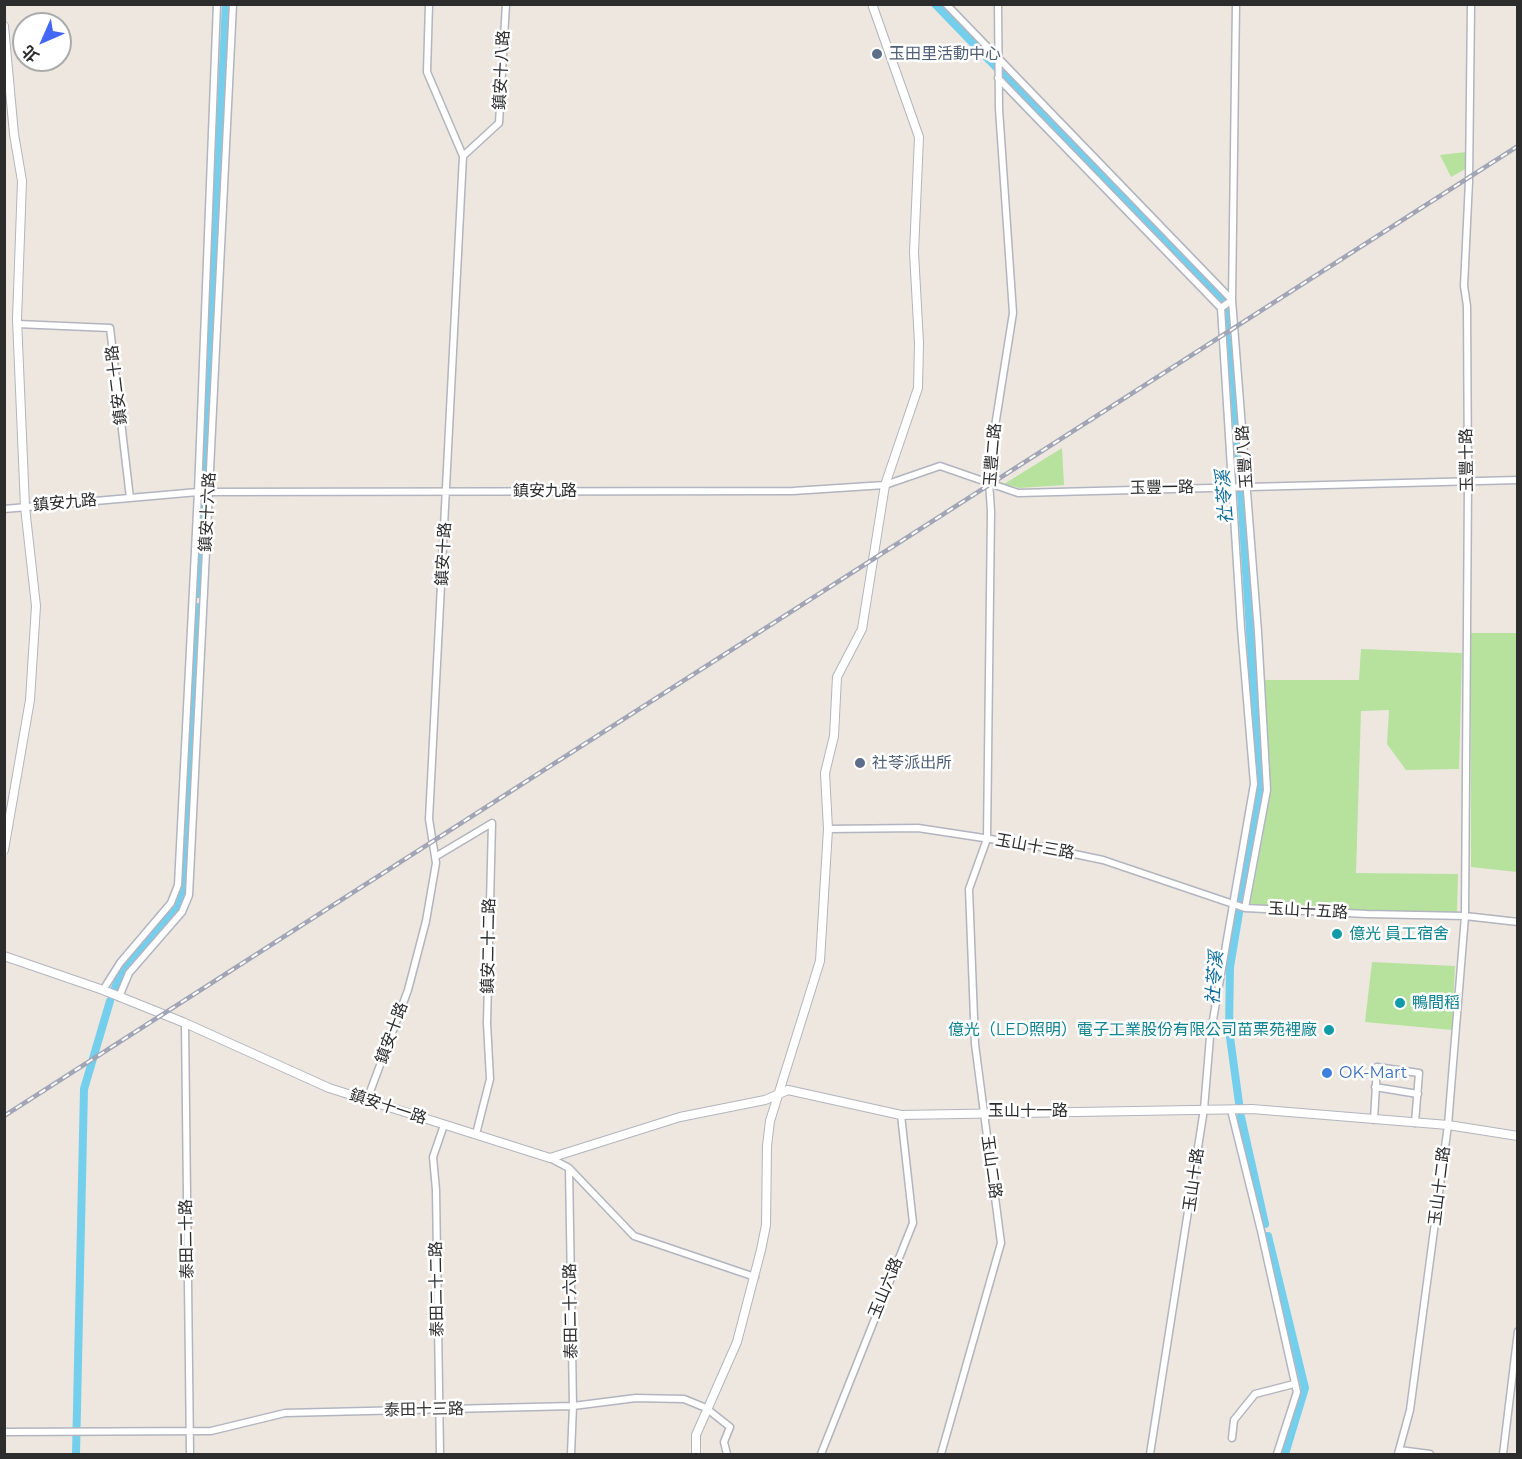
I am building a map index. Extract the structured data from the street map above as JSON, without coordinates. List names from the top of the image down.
{
  "streets": {
    "street": [
      "鎮安十八路",
      "鎮安二十路",
      "玉豐二路",
      "玉豐八路",
      "玉豐十路",
      "玉豐一路",
      "鎮安九路",
      "鎮安十六路",
      "鎮安十路",
      "玉山十三路",
      "玉山十五路",
      "鎮安二十二路",
      "鎮安十一路",
      "玉山十一路",
      "玉山二路",
      "玉山十路",
      "玉山十二路",
      "泰田二十路",
      "玉山六路",
      "泰田二十二路",
      "泰田二十六路",
      "泰田十三路"
    ]
  },
  "crossings": [
    ["鎮安十八路", "鎮安十路"],
    ["鎮安二十路", "鎮安九路"],
    ["玉豐二路", "玉豐一路"],
    ["玉豐二路", "玉山十三路"],
    ["玉豐二路", "玉山二路"],
    ["玉豐八路", "玉豐一路"],
    ["玉豐八路", "玉山十三路"],
    ["玉豐八路", "玉山十五路"],
    ["玉豐八路", "玉山十路"],
    ["玉豐十路", "玉豐一路"],
    ["玉豐十路", "玉山十五路"],
    ["玉豐十路", "玉山十二路"],
    ["玉豐一路", "鎮安九路"],
    ["玉豐一路", "玉山十路"],
    ["鎮安九路", "鎮安十六路"],
    ["鎮安九路", "鎮安十路"],
    ["鎮安十六路", "鎮安十一路"],
    ["鎮安十路", "鎮安二十二路"],
    ["鎮安十路", "鎮安十一路"],
    ["玉山十三路", "玉山十五路"],
    ["玉山十三路", "玉山二路"],
    ["玉山十三路", "玉山十路"],
    ["玉山十五路", "玉山十二路"],
    ["鎮安二十二路", "鎮安十一路"],
    ["鎮安十一路", "玉山十一路"],
    ["鎮安十一路", "泰田二十路"],
    ["鎮安十一路", "泰田二十二路"],
    ["鎮安十一路", "泰田二十六路"],
    ["玉山十一路", "玉山二路"],
    ["玉山十一路", "玉山十路"],
    ["玉山十一路", "玉山十二路"],
    ["玉山十一路", "玉山六路"],
    ["泰田二十路", "泰田十三路"],
    ["泰田二十二路", "泰田十三路"],
    ["泰田二十六路", "泰田十三路"]
  ],
  "water": ["社苓溪"],
  "places": [
    "玉田里活動中心",
    "社苓派出所",
    "億光 員工宿舍",
    "鴨間稻",
    "億光（LED照明）電子工業股份有限公司苗栗苑裡廠",
    "OK-Mart"
  ],
  "north": "bottom left"
}
